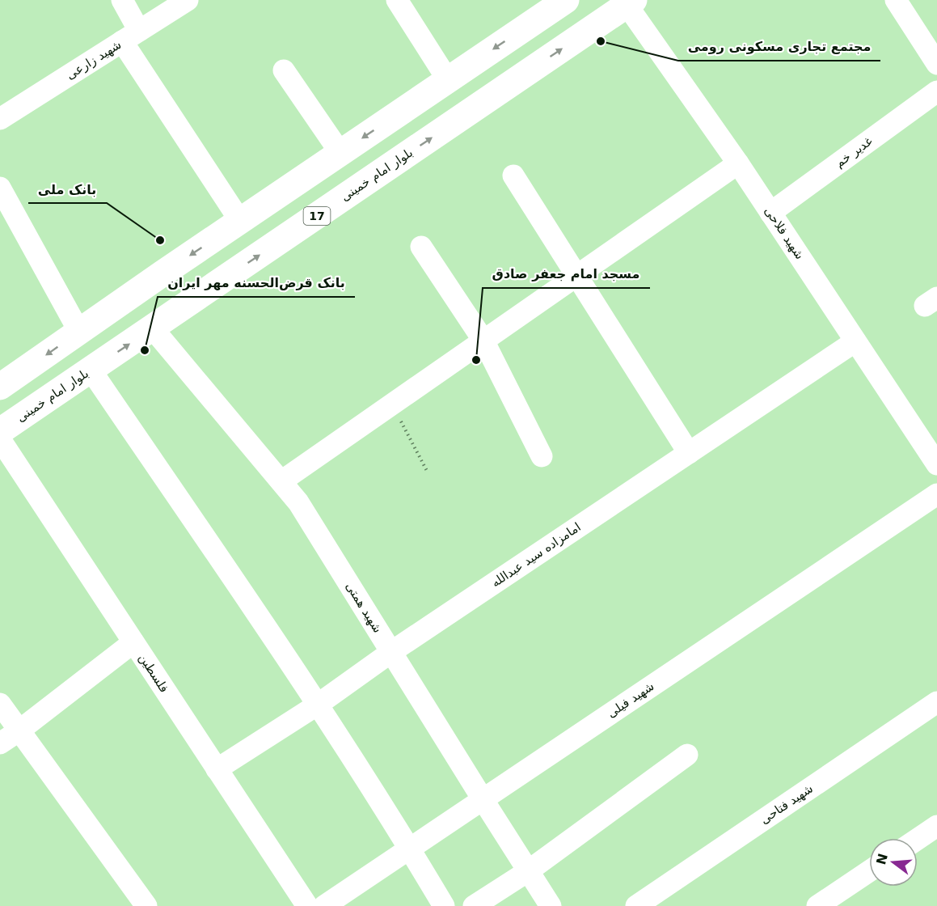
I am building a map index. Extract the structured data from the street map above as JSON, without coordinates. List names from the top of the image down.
{
  "streets": {
    "main road": ["بلوار امام خمینی", "17"],
    "street": [
      "شهید زارعی",
      "غدیر خم",
      "شهید فلاحی",
      "امامزاده سید عبدالله",
      "شهید همتی",
      "فلسطین",
      "شهید فیلی",
      "شهید فتاحی"
    ]
  },
  "crossings": [
    ["غدیر خم", "شهید فلاحی"],
    ["بلوار امام خمینی", "شهید فلاحی"],
    ["بلوار امام خمینی", "شهید همتی"],
    ["شهید فلاحی", "امامزاده سید عبدالله"],
    ["امامزاده سید عبدالله", "شهید همتی"],
    ["امامزاده سید عبدالله", "فلسطین"],
    ["شهید همتی", "شهید فیلی"]
  ],
  "places": [
    "مجتمع تجاری مسکونی رومی",
    "بانک ملی",
    "بانک قرض‌الحسنه مهر ایران",
    "مسجد امام جعفر صادق"
  ],
  "north": "left"
}
